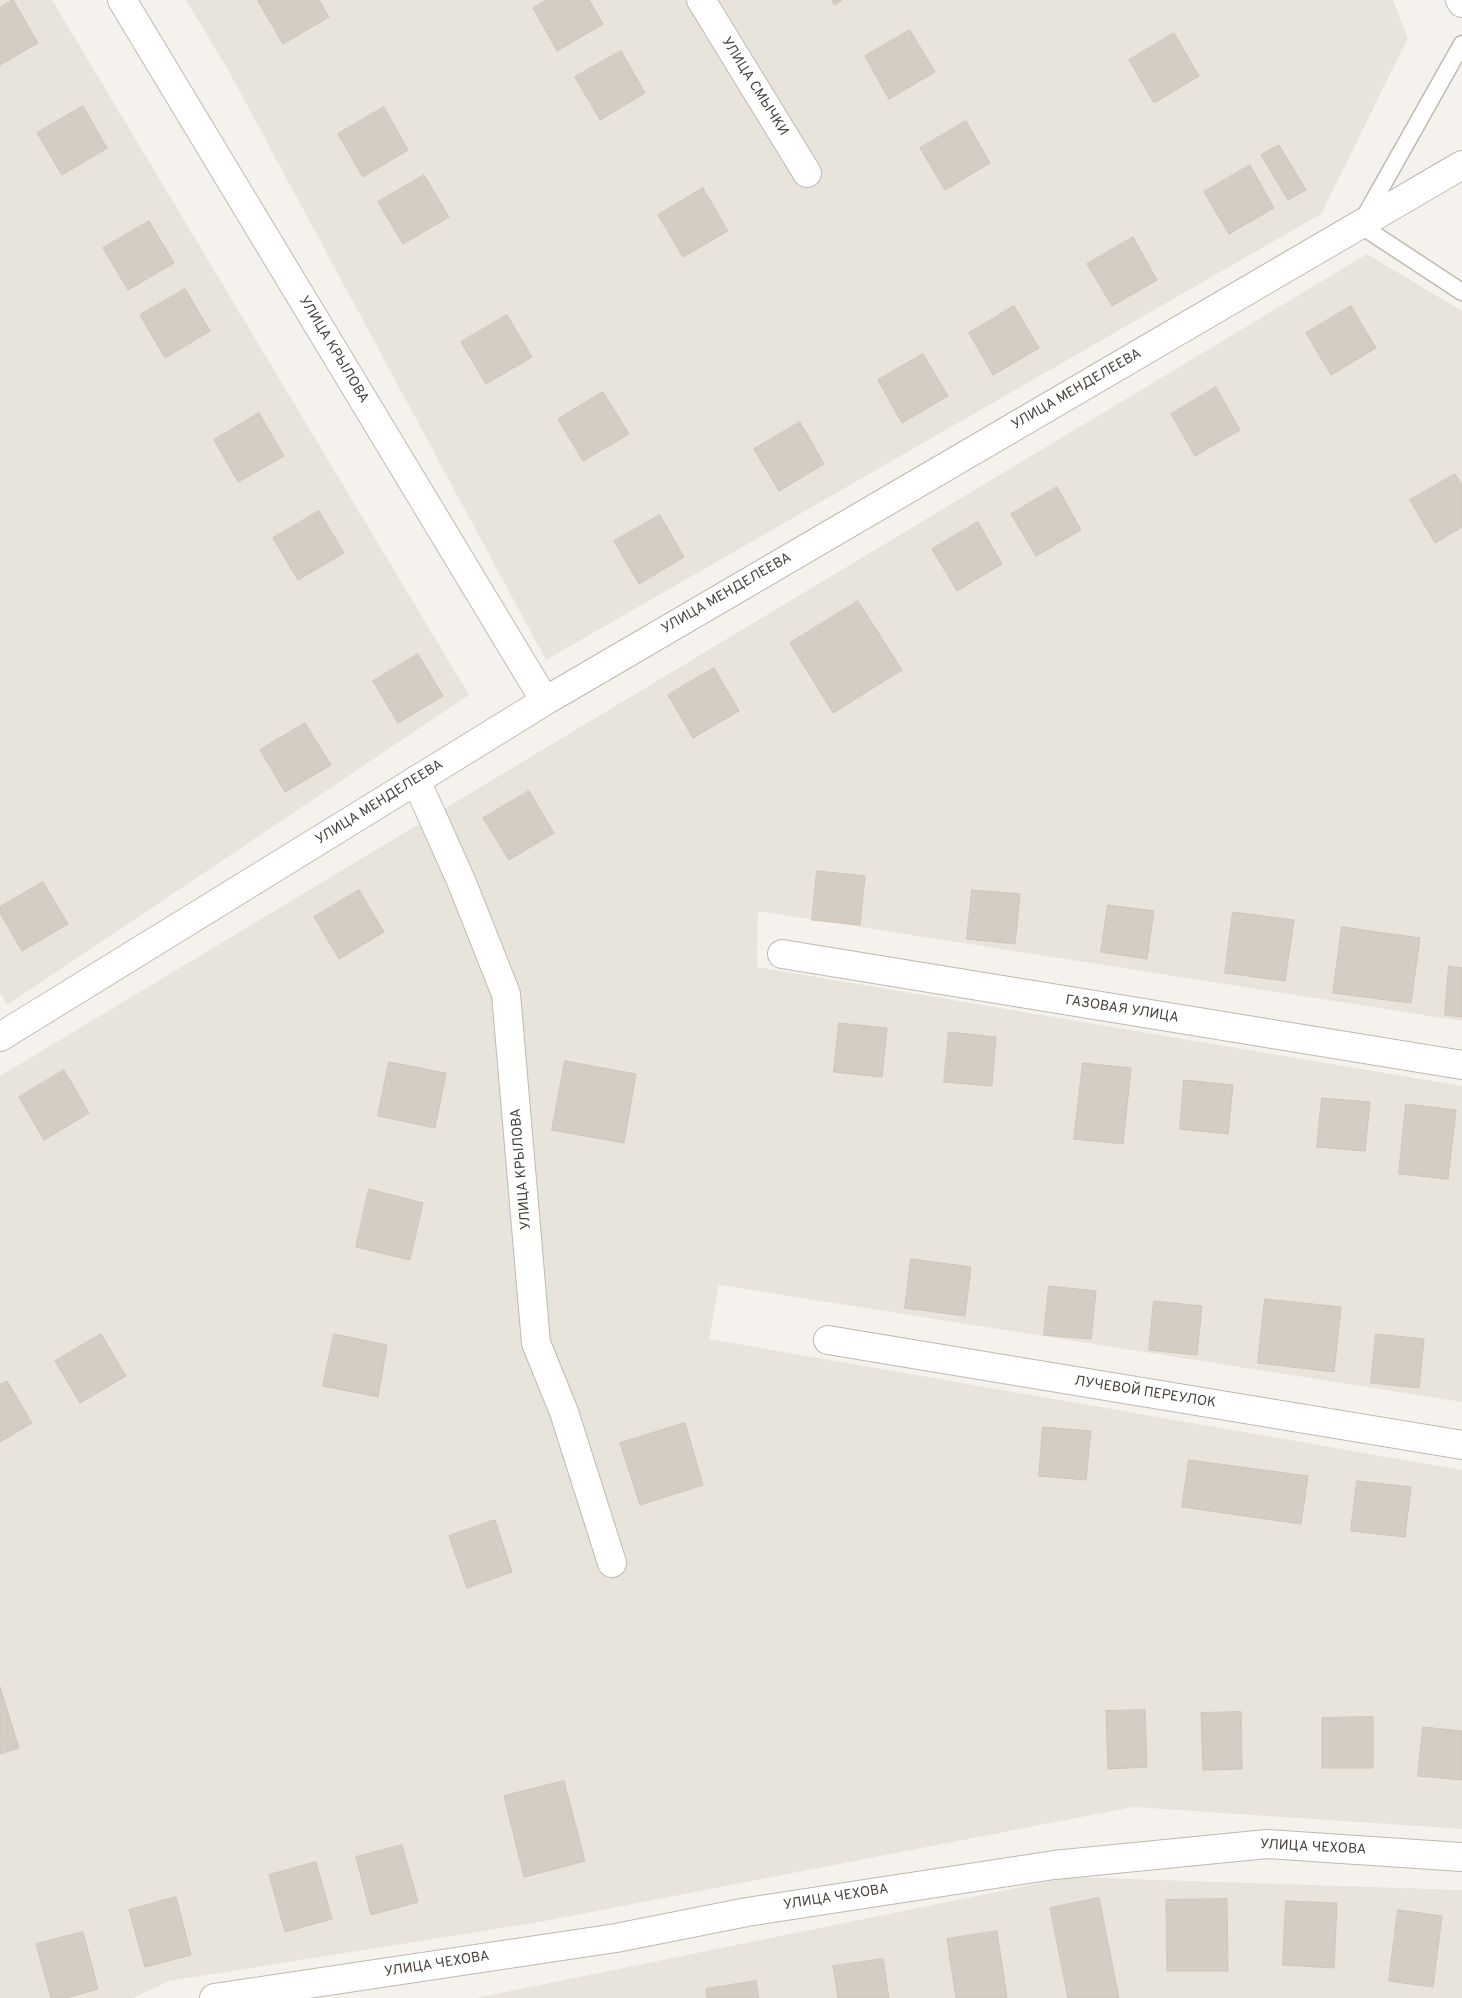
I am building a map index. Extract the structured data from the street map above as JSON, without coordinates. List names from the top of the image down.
{
  "streets": {
    "street": [
      "УЛИЦА СМЫЧКИ",
      "УЛИЦА КРЫЛОВА",
      "УЛИЦА МЕНДЕЛЕЕВА",
      "ГАЗОВАЯ УЛИЦА",
      "ЛУЧЕВОЙ ПЕРЕУЛОК",
      "УЛИЦА ЧЕХОВА"
    ]
  },
  "crossings": [
    ["УЛИЦА КРЫЛОВА", "УЛИЦА МЕНДЕЛЕЕВА"]
  ]
}
